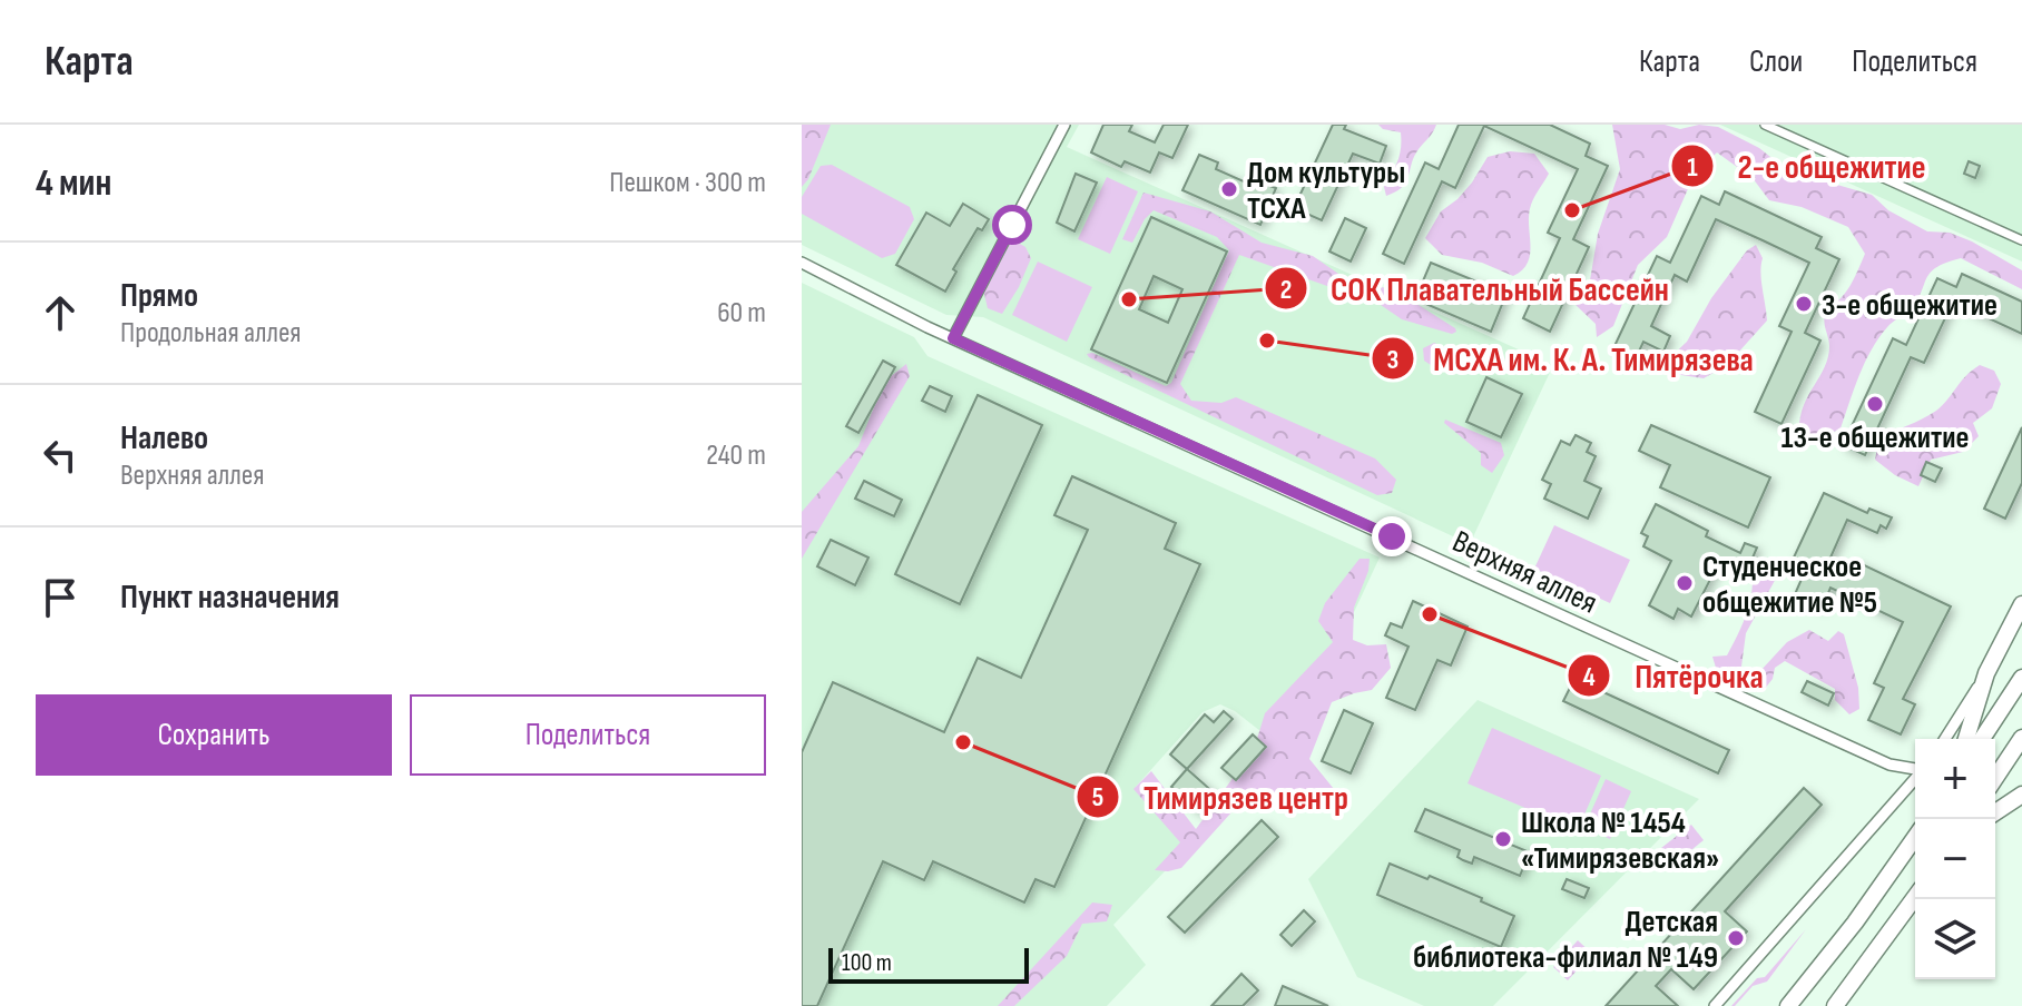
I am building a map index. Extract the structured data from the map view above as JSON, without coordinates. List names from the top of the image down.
{
  "streets": {
    "street": ["Верхняя аллея"]
  },
  "places": [
    "Дом культуры ТСХА",
    "2-е общежитие",
    "СОК Плавательный Бассейн",
    "3-е общежитие",
    "МСХА им. К. А. Тимирязева",
    "13-е общежитие",
    "Студенческое общежитие №5",
    "Пятёрочка",
    "Тимирязев центр",
    "Школа № 1454 «Тимирязевская»",
    "Детская библиотека-филиал № 149"
  ],
  "scale_bar": "100 m",
  "page": {
    "header": "Карта",
    "nav": ["Карта", "Слои", "Поделиться"],
    "heading": ["4 мин", "Пешком · 300 m"],
    "list": [
      ["Прямо", "Продольная аллея", "60 m"],
      ["Налево", "Верхняя аллея", "240 m"],
      "Пункт назначения"
    ],
    "buttons": ["Сохранить", "Поделиться"],
    "map_buttons": ["+", "−"],
    "scale": "100 m"
  }
}
